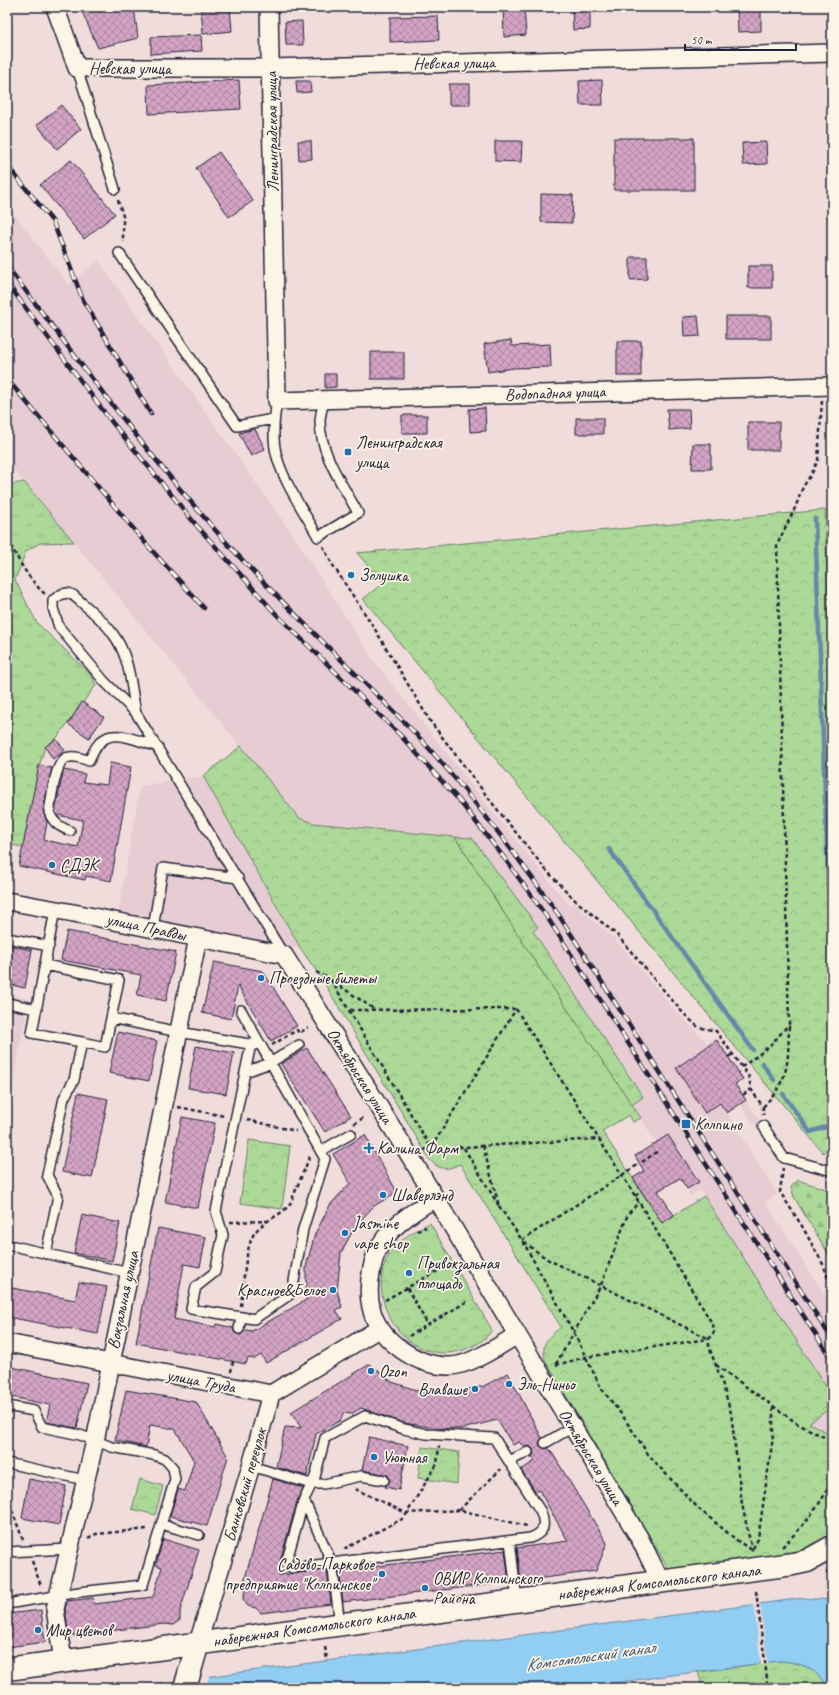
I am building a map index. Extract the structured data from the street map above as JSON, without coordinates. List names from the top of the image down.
{
  "streets": {
    "street": [
      "Невская улица",
      "Ленинградская улица",
      "Водопадная улица",
      "улица Правды",
      "Октябрьская улица",
      "Вокзальная улица",
      "улица Труда",
      "Банковский переулок",
      "набережная Комсомольского канала"
    ]
  },
  "crossings": [
    ["Невская улица", "Ленинградская улица"],
    ["Ленинградская улица", "Водопадная улица"],
    ["улица Правды", "Октябрьская улица"],
    ["улица Правды", "Вокзальная улица"],
    ["Октябрьская улица", "набережная Комсомольского канала"],
    ["Вокзальная улица", "улица Труда"],
    ["Вокзальная улица", "набережная Комсомольского канала"],
    ["улица Труда", "Банковский переулок"],
    ["Банковский переулок", "набережная Комсомольского канала"]
  ],
  "water": ["Комсомольский канал"],
  "places": {
    "transit": ["Ленинградская улица", "Колпино"],
    "other": [
      "Золушка",
      "СДЭК",
      "Проездные билеты",
      "Шаверлэнд",
      "Jasmine vape shop",
      "Привокзальная площадь",
      "Красное&Белое",
      "Ozon",
      "Эль-Ниньо",
      "Влаваше",
      "Уютная",
      "Садово-Парковое предприятие \"Колпинское\"",
      "ОВИР Колпинского Района",
      "Мир цветов"
    ],
    "health": ["Калина Фарм"]
  },
  "scale_bar": "50 m"
}
